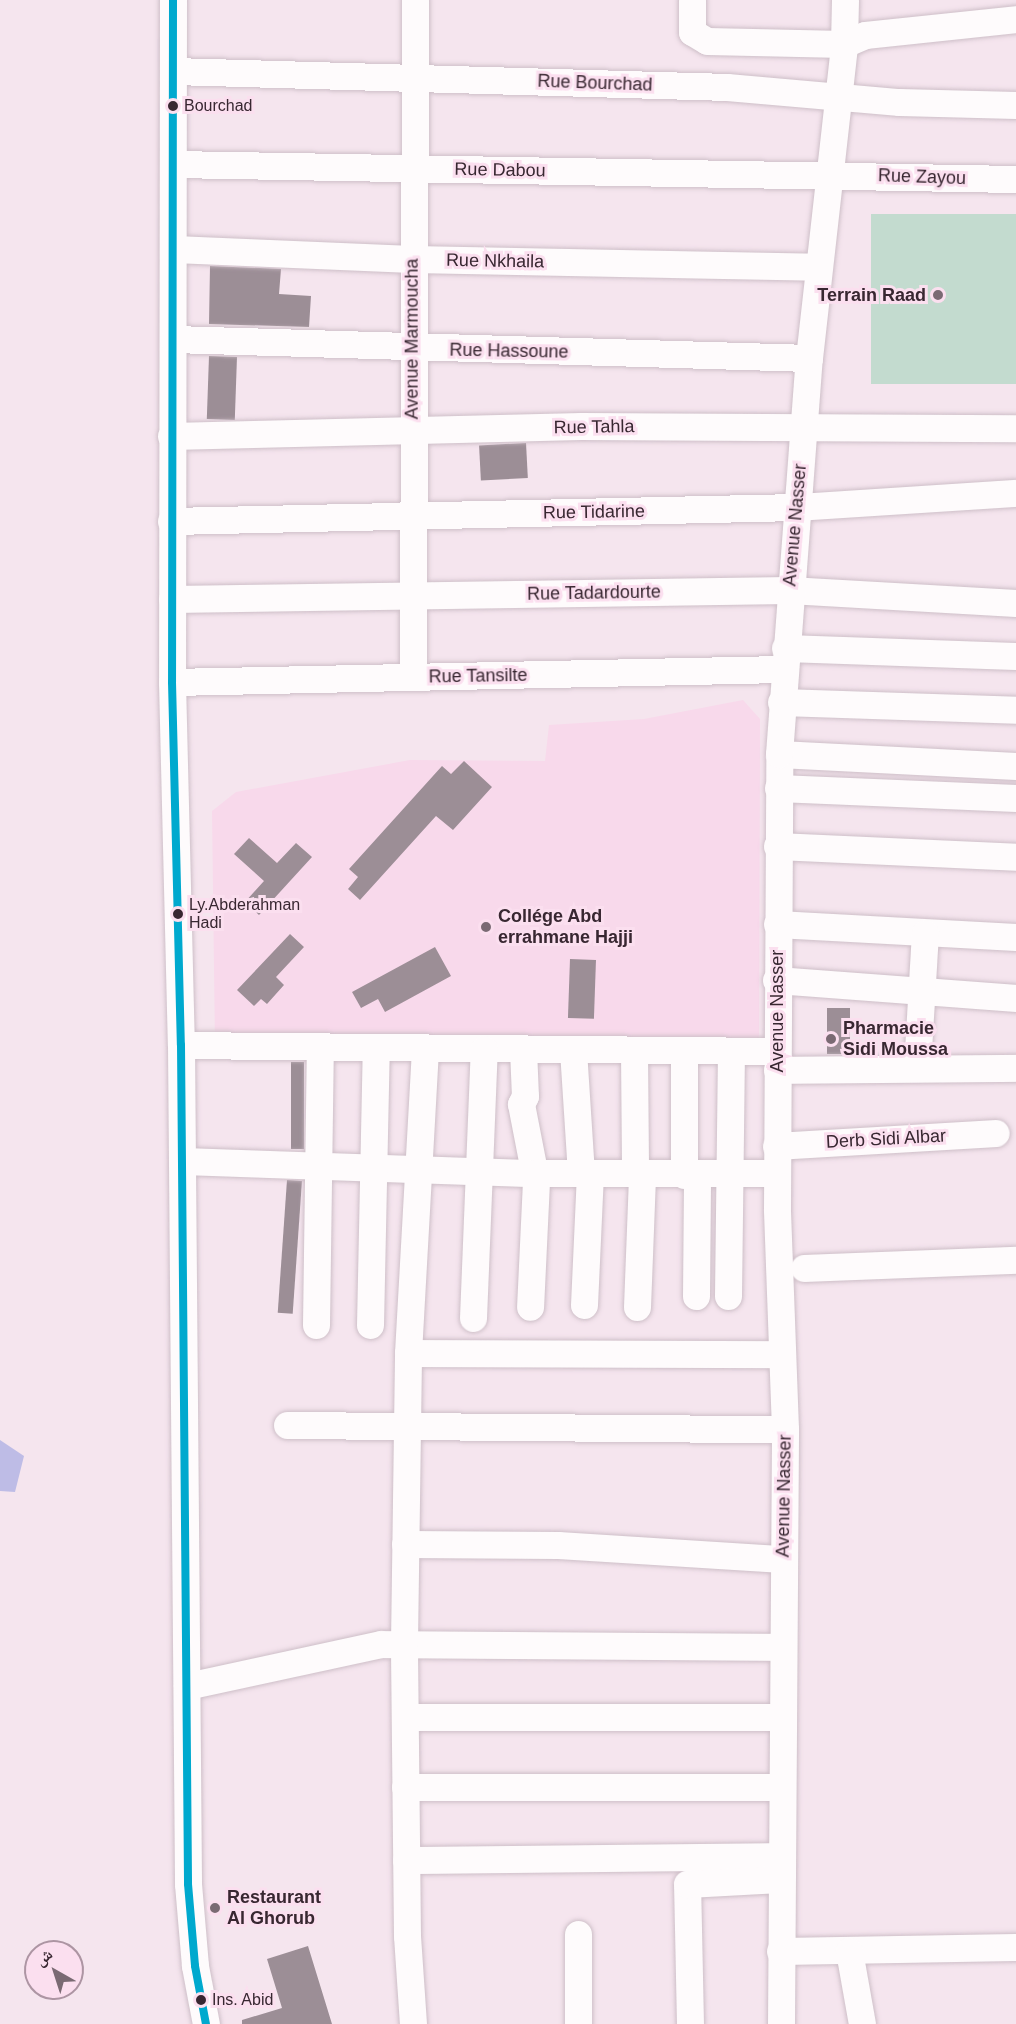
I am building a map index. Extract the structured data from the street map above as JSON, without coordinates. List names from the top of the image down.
{
  "streets": {
    "street": [
      "Rue Bourchad",
      "Rue Dabou",
      "Rue Zayou",
      "Rue Nkhaila",
      "Avenue Marmoucha",
      "Rue Hassoune",
      "Rue Tahla",
      "Rue Tidarine",
      "Avenue Nasser",
      "Rue Tadardourte",
      "Rue Tansilte",
      "Derb Sidi Albar"
    ]
  },
  "crossings": [
    ["Rue Bourchad", "Avenue Marmoucha"],
    ["Rue Bourchad", "Avenue Nasser"],
    ["Rue Dabou", "Rue Zayou"],
    ["Rue Dabou", "Avenue Marmoucha"],
    ["Rue Dabou", "Avenue Nasser"],
    ["Rue Zayou", "Avenue Nasser"],
    ["Rue Nkhaila", "Avenue Marmoucha"],
    ["Rue Nkhaila", "Avenue Nasser"],
    ["Avenue Marmoucha", "Rue Hassoune"],
    ["Avenue Marmoucha", "Rue Tahla"],
    ["Avenue Marmoucha", "Rue Tidarine"],
    ["Avenue Marmoucha", "Rue Tadardourte"],
    ["Avenue Marmoucha", "Rue Tansilte"],
    ["Rue Hassoune", "Avenue Nasser"],
    ["Rue Tahla", "Avenue Nasser"],
    ["Rue Tidarine", "Avenue Nasser"],
    ["Avenue Nasser", "Rue Tadardourte"],
    ["Avenue Nasser", "Rue Tansilte"],
    ["Avenue Nasser", "Derb Sidi Albar"]
  ],
  "places": [
    "Bourchad",
    "Terrain Raad",
    "Ly.Abderahman Hadi",
    "Collége Abd errahmane Hajji",
    "Pharmacie Sidi Moussa",
    "Restaurant Al Ghorub",
    "Ins. Abid"
  ],
  "north": "top left"
}
